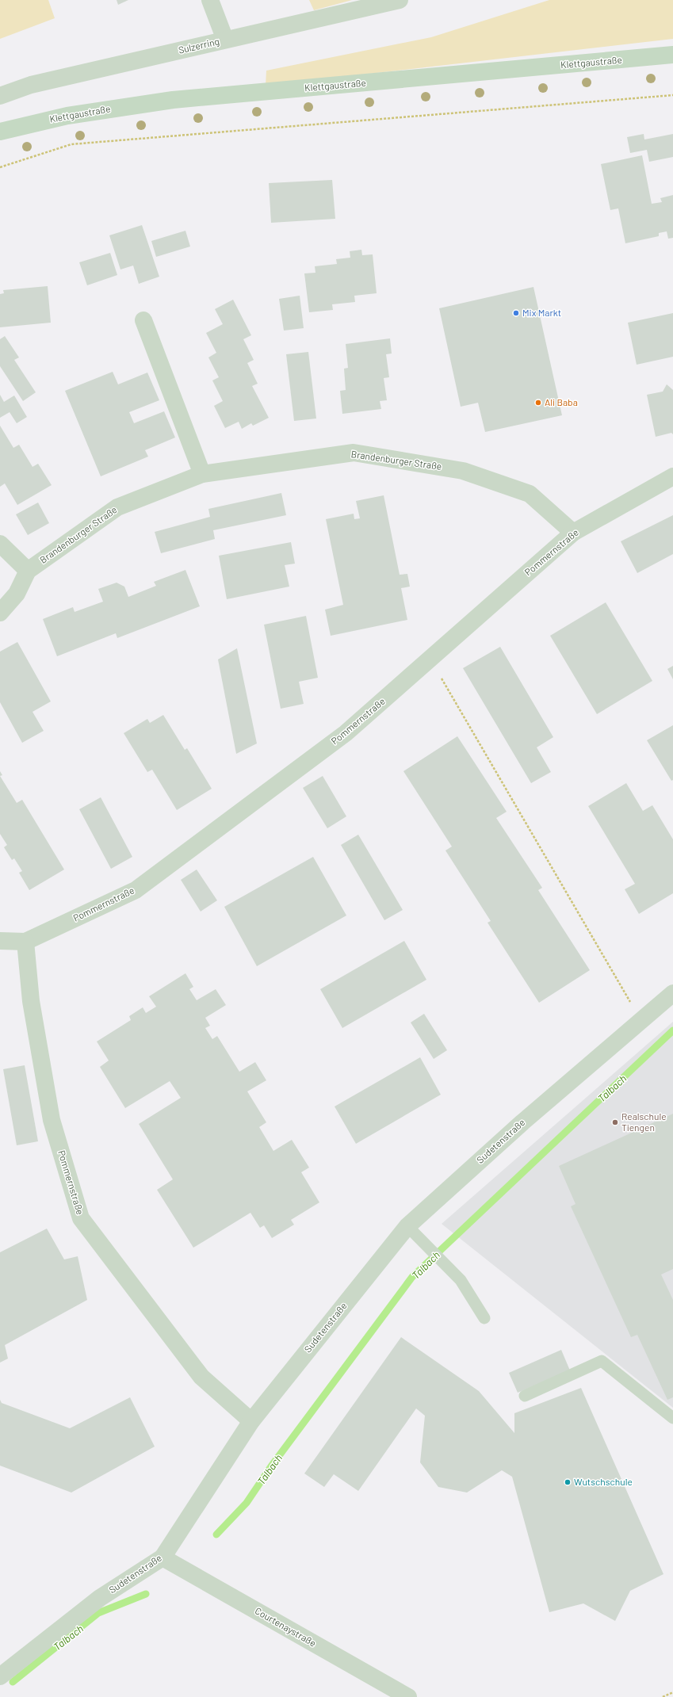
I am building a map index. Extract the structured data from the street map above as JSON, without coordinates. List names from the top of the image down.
{
  "streets": {
    "main road": ["Klettgaustraße"],
    "street": [
      "Sulzerring",
      "Brandenburger Straße",
      "Pommernstraße",
      "Sudetenstraße",
      "Courtenaystraße"
    ]
  },
  "crossings": [
    ["Brandenburger Straße", "Pommernstraße"],
    ["Pommernstraße", "Sudetenstraße"],
    ["Sudetenstraße", "Courtenaystraße"]
  ],
  "water": ["Talbach"],
  "places": [
    "Mix Markt",
    "Ali Baba",
    "Realschule Tiengen",
    "Wutschschule"
  ]
}
